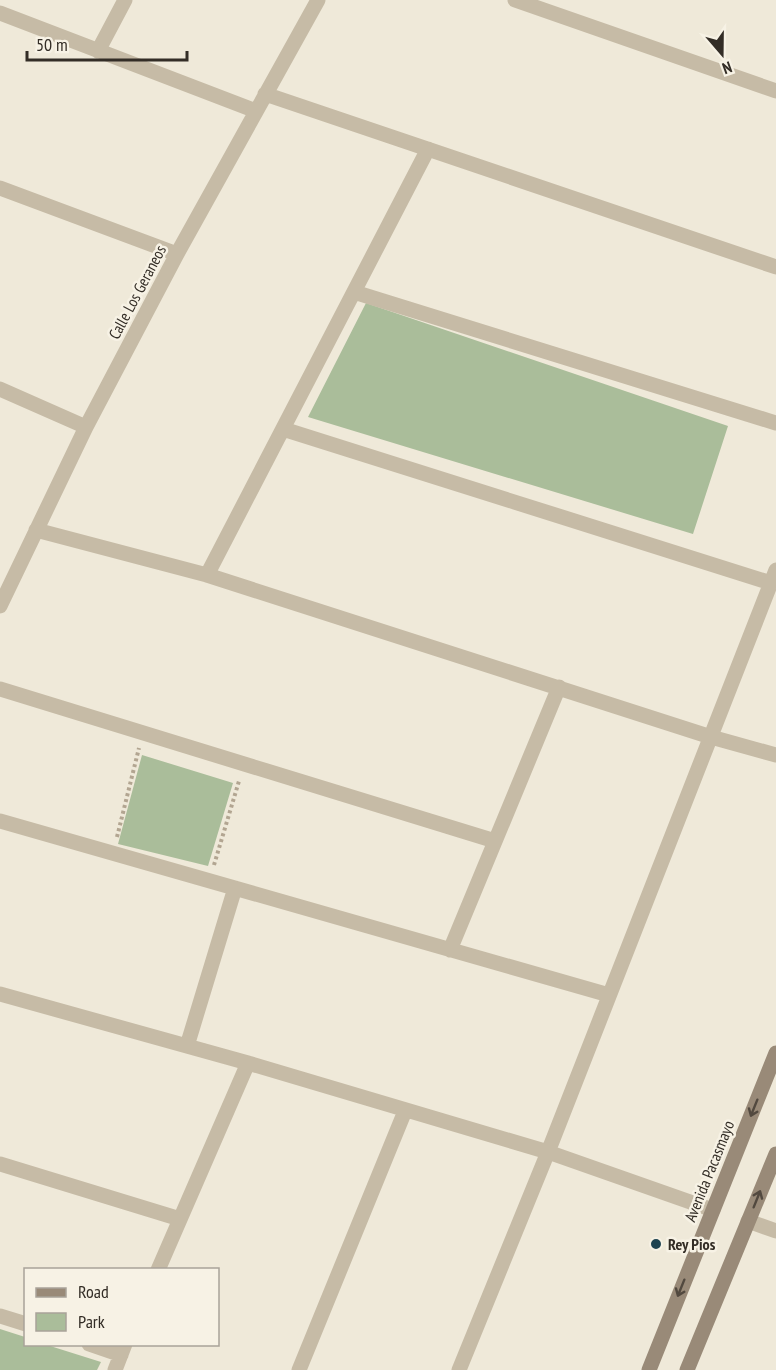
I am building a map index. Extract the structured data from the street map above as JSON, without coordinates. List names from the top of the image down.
{
  "streets": {
    "main road": ["Avenida Pacasmayo"],
    "street": ["Calle Los Geraneos"]
  },
  "places": ["Rey Pios"],
  "legend": ["Road", "Park"],
  "scale_bar": "50 m",
  "north": "bottom"
}
